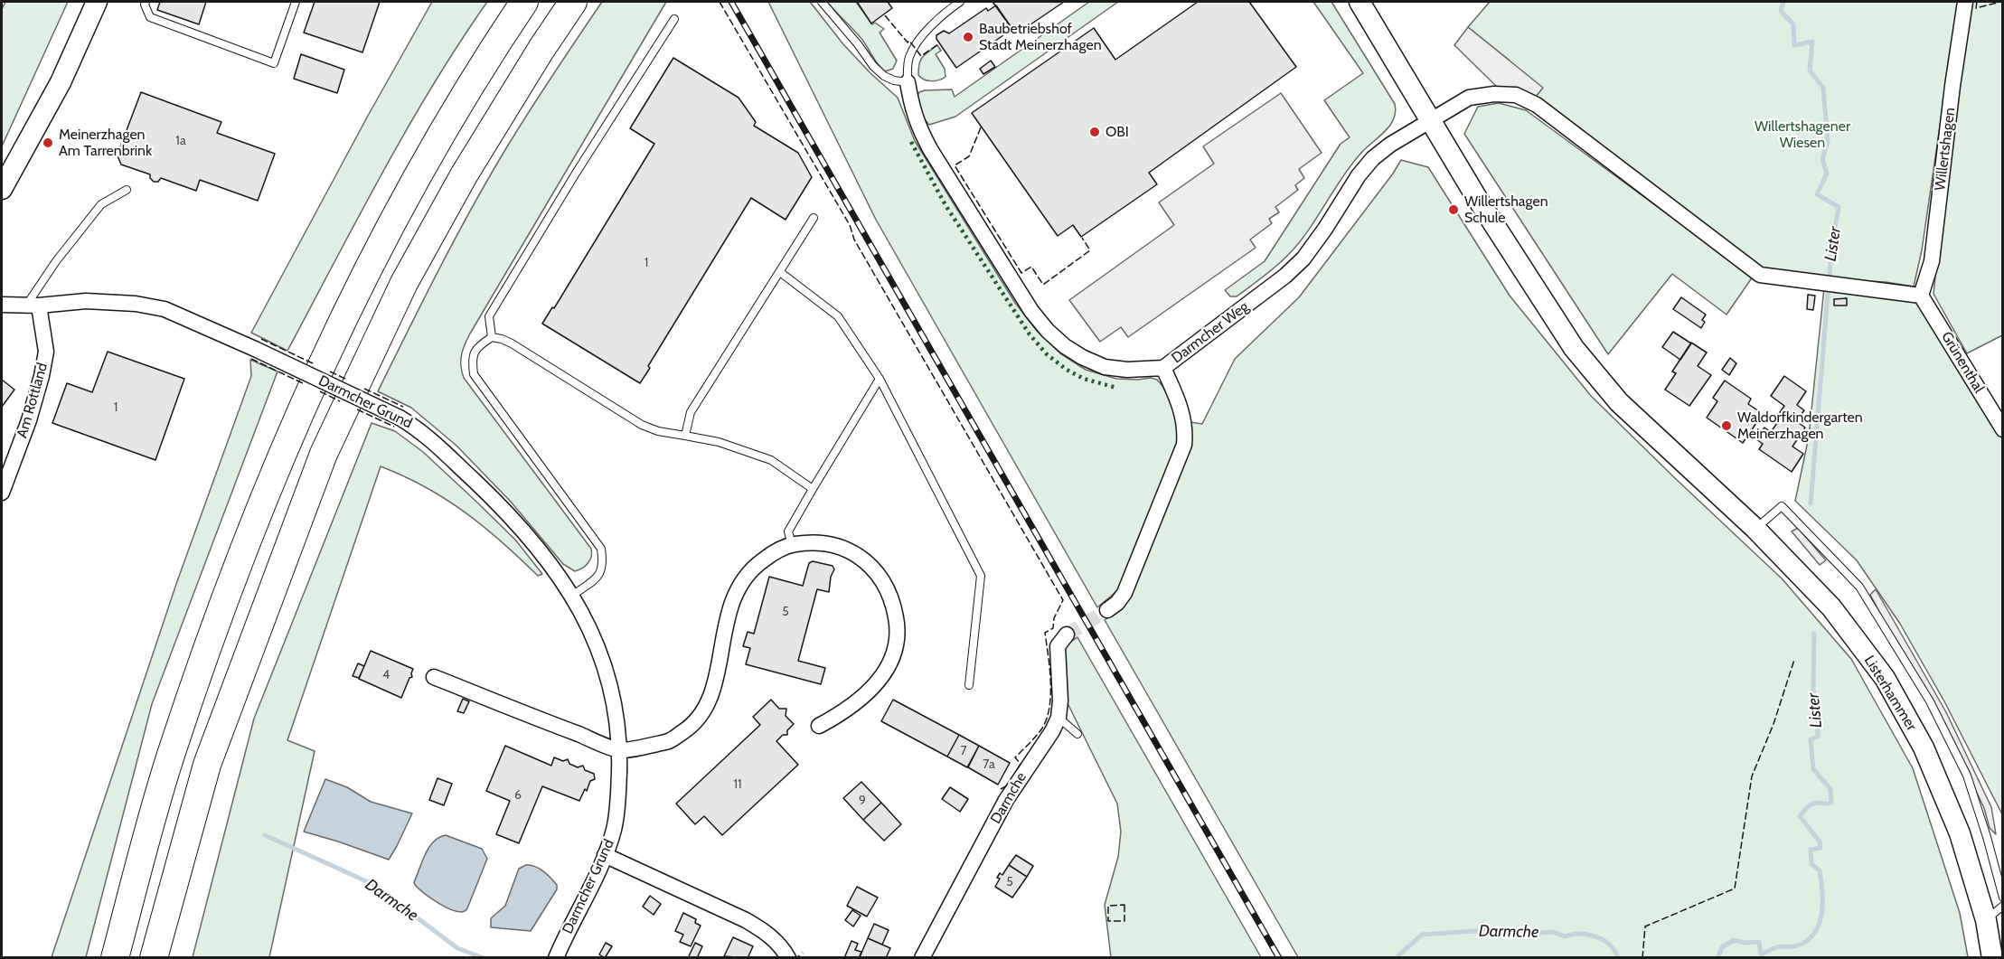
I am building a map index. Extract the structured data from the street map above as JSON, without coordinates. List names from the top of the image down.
{
  "streets": {
    "main road": ["Listerhammer"],
    "street": [
      "Willertshagen",
      "Darmcher Weg",
      "Grünenthal",
      "Am Rottland",
      "Darmcher Grund",
      "Darmche"
    ]
  },
  "crossings": [
    ["Willertshagen", "Darmcher Weg"],
    ["Willertshagen", "Grünenthal"],
    ["Darmcher Weg", "Grünenthal"],
    ["Darmcher Weg", "Listerhammer"],
    ["Am Rottland", "Darmcher Grund"]
  ],
  "water": ["Lister", "Darmche"],
  "parks": ["Willertshagener Wiesen"],
  "places": [
    "Baubetriebshof Stadt Meinerzhagen",
    "OBI",
    "Meinerzhagen Am Tarrenbrink",
    "Willertshagen Schule",
    "Waldorfkindergarten Meinerzhagen"
  ],
  "house_numbers": [
    "1a",
    "1",
    "1",
    "5",
    "4",
    "7",
    "7a",
    "11",
    "6",
    "9",
    "5"
  ]
}
